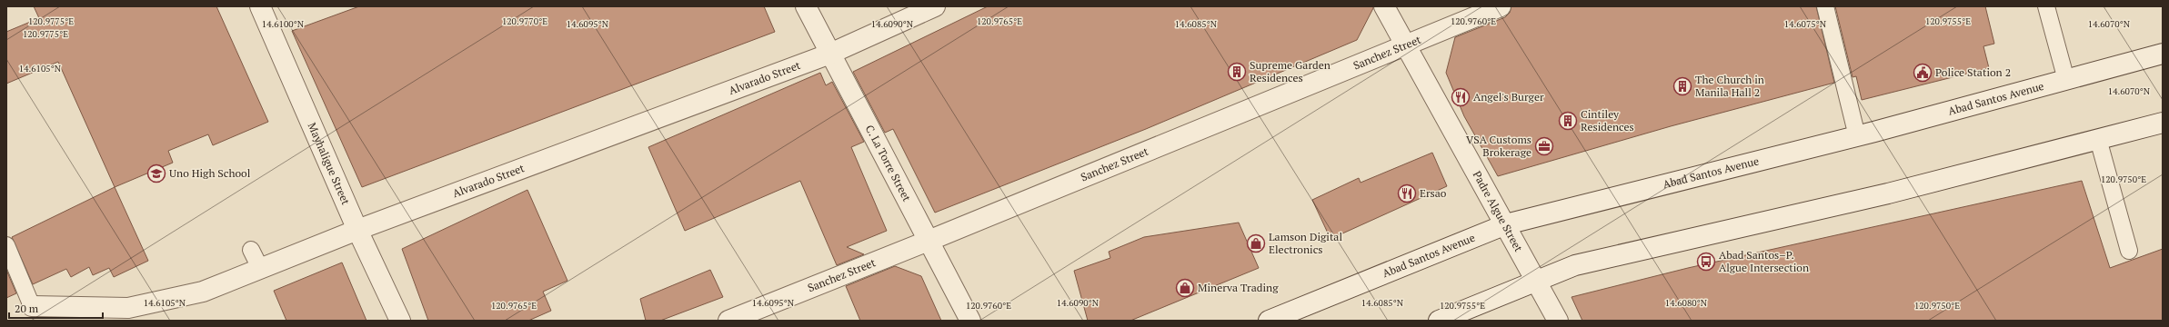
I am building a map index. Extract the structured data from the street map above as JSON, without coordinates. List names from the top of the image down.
{
  "streets": {
    "street": [
      "Sanchez Street",
      "Alvarado Street",
      "Abad Santos Avenue",
      "C. La Torre Street",
      "Mayhaligue Street",
      "Padre Algue Street"
    ]
  },
  "crossings": [
    ["Sanchez Street", "C. La Torre Street"],
    ["Sanchez Street", "Padre Algue Street"],
    ["Alvarado Street", "C. La Torre Street"],
    ["Alvarado Street", "Mayhaligue Street"],
    ["Abad Santos Avenue", "Padre Algue Street"]
  ],
  "places": {
    "building": ["Supreme Garden Residences", "The Church in Manila Hall 2", "Cintiley Residences"],
    "public building": ["Police Station 2"],
    "restaurant": ["Angel's Burger", "Ersao"],
    "office": ["VSA Customs Brokerage"],
    "school or university": ["Uno High School"],
    "shop": ["Lamson Digital Electronics", "Minerva Trading"],
    "bus stop": ["Abad Santos–P. Algue Intersection"]
  },
  "scale_bar": "20 m",
  "coordinates": [
    "120.9765°E",
    "120.9755°E",
    "120.9775°E",
    "120.9770°E",
    "120.9760°E",
    "14.6085°N",
    "14.6070°N",
    "14.6100°N",
    "14.6095°N",
    "14.6090°N",
    "14.6075°N",
    "14.6105°N",
    "120.9750°E",
    "14.6080°N"
  ]
}
